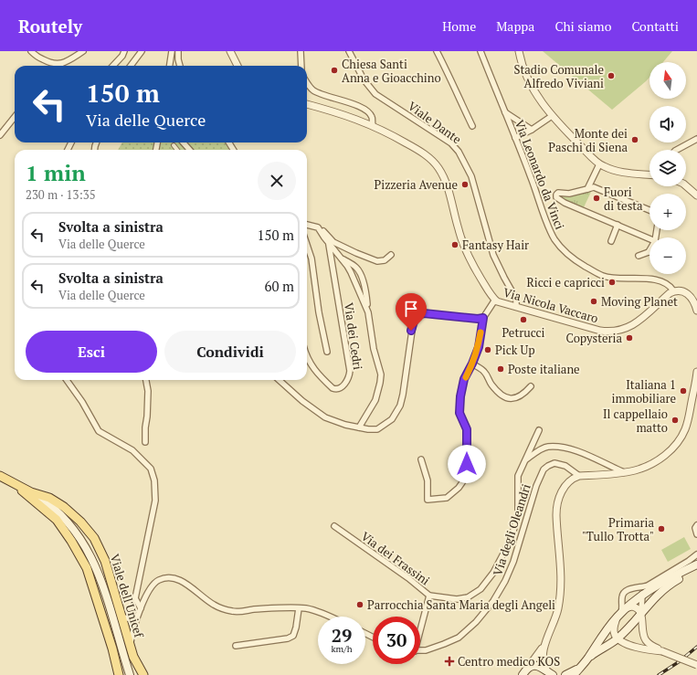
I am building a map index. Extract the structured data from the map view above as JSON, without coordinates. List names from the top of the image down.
{
  "streets": {
    "main road": ["Viale dell'Unicef"],
    "street": [
      "Viale Dante",
      "Via Leonardo da Vinci",
      "Via Nicola Vaccaro",
      "Via dei Cedri",
      "Via degli Oleandri",
      "Via dei Frassini"
    ]
  },
  "crossings": [
    ["Viale Dante", "Via Nicola Vaccaro"],
    ["Via Leonardo da Vinci", "Via Nicola Vaccaro"]
  ],
  "places": {
    "other": [
      "Chiesa Santi Anna e Gioacchino",
      "Stadio Comunale Alfredo Viviani",
      "Monte dei Paschi di Siena",
      "Pizzeria Avenue",
      "Fuori di testa",
      "Fantasy Hair",
      "Ricci e capricci",
      "Moving Planet",
      "Petrucci",
      "Copysteria",
      "Pick Up",
      "Poste italiane",
      "Italiana 1 immobiliare",
      "Il cappellaio matto",
      "Primaria \"Tullo Trotta\"",
      "Parrocchia Santa Maria degli Angeli"
    ],
    "health": ["Centro medico KOS"]
  },
  "north": "top",
  "page": {
    "header": "Routely",
    "nav": [
      "Home",
      "Mappa",
      "Chi siamo",
      "Contatti"
    ],
    "map_buttons": ["+", "−"],
    "turn": ["150 m", "Via delle Querce"],
    "heading": ["1 min", "230 m · 13:35"],
    "list": [
      {
        "name": "Svolta a sinistra",
        "note": "Via delle Querce",
        "value": "150 m"
      },
      {
        "name": "Svolta a sinistra",
        "note": "Via delle Querce",
        "value": "60 m"
      }
    ],
    "buttons": ["Esci", "Condividi"],
    "speed": "29 km/h",
    "limit": "30"
  }
}
